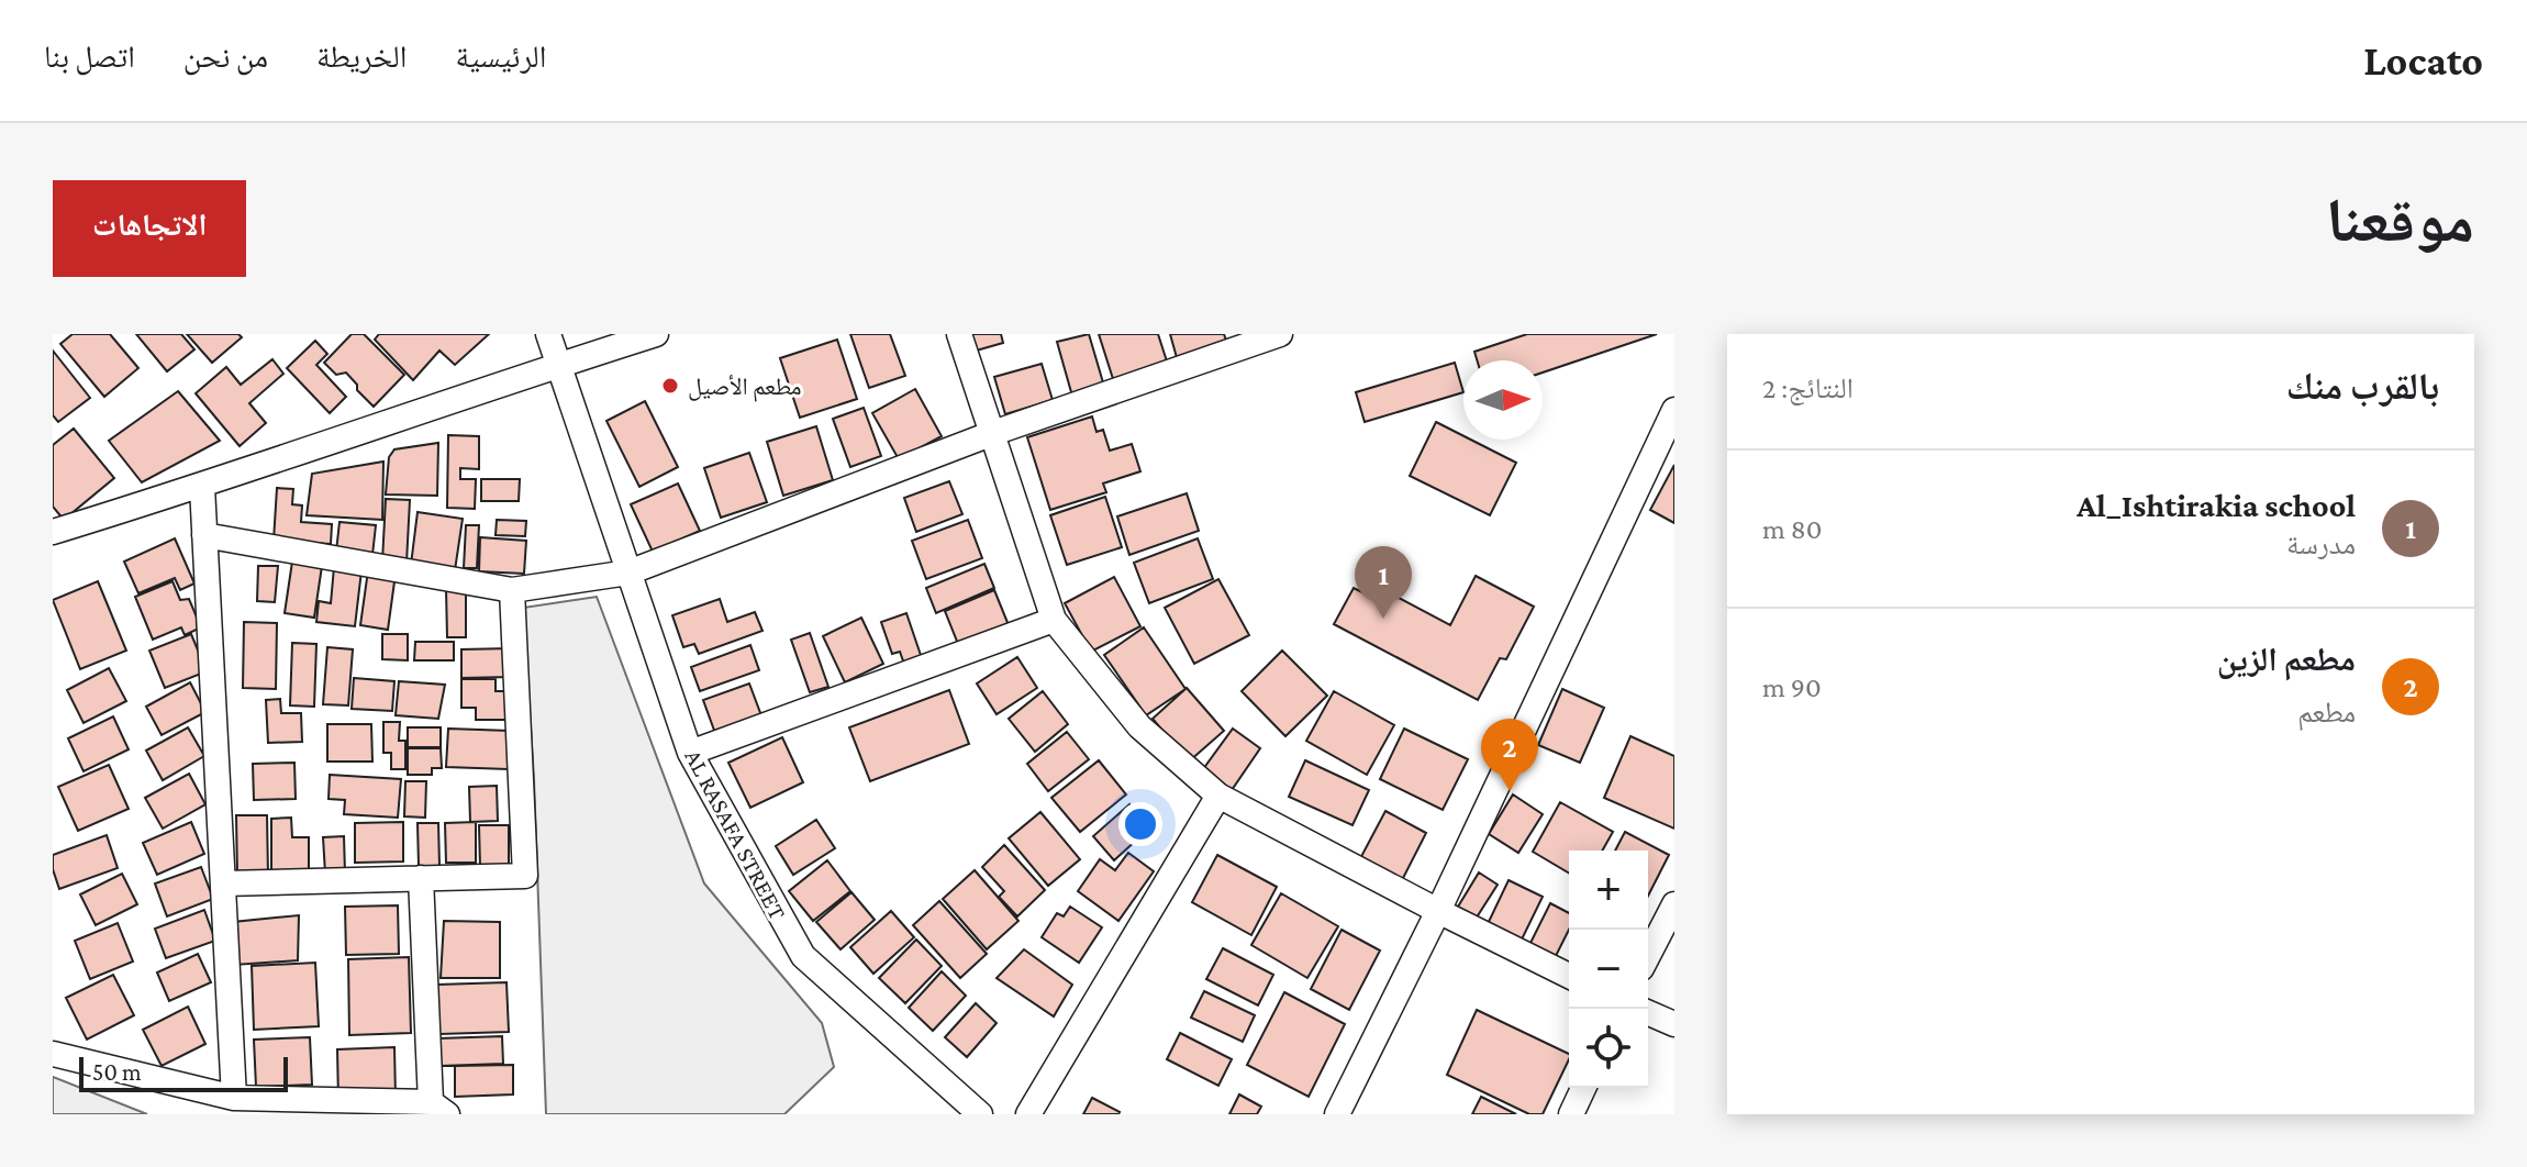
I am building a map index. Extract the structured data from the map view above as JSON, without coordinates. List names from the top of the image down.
{
  "streets": {
    "street": ["AL RASAFA STREET"]
  },
  "places": ["مطعم الأصيل"],
  "scale_bar": "50 m",
  "north": "right",
  "page": {
    "header": "Locato",
    "nav": [
      "الرئيسية",
      "الخريطة",
      "من نحن",
      "اتصل بنا"
    ],
    "title": "موقعنا",
    "buttons": "الاتجاهات",
    "heading": ["بالقرب منك", "النتائج: 2"],
    "list": [
      {
        "mark": "1",
        "name": "Al_Ishtirakia school",
        "note": "مدرسة",
        "value": "80 m"
      },
      {
        "mark": "2",
        "name": "مطعم الزين",
        "note": "مطعم",
        "value": "90 m"
      }
    ],
    "pins": ["1", "2"],
    "map_buttons": ["+", "−"],
    "scale": "50 m"
  }
}
